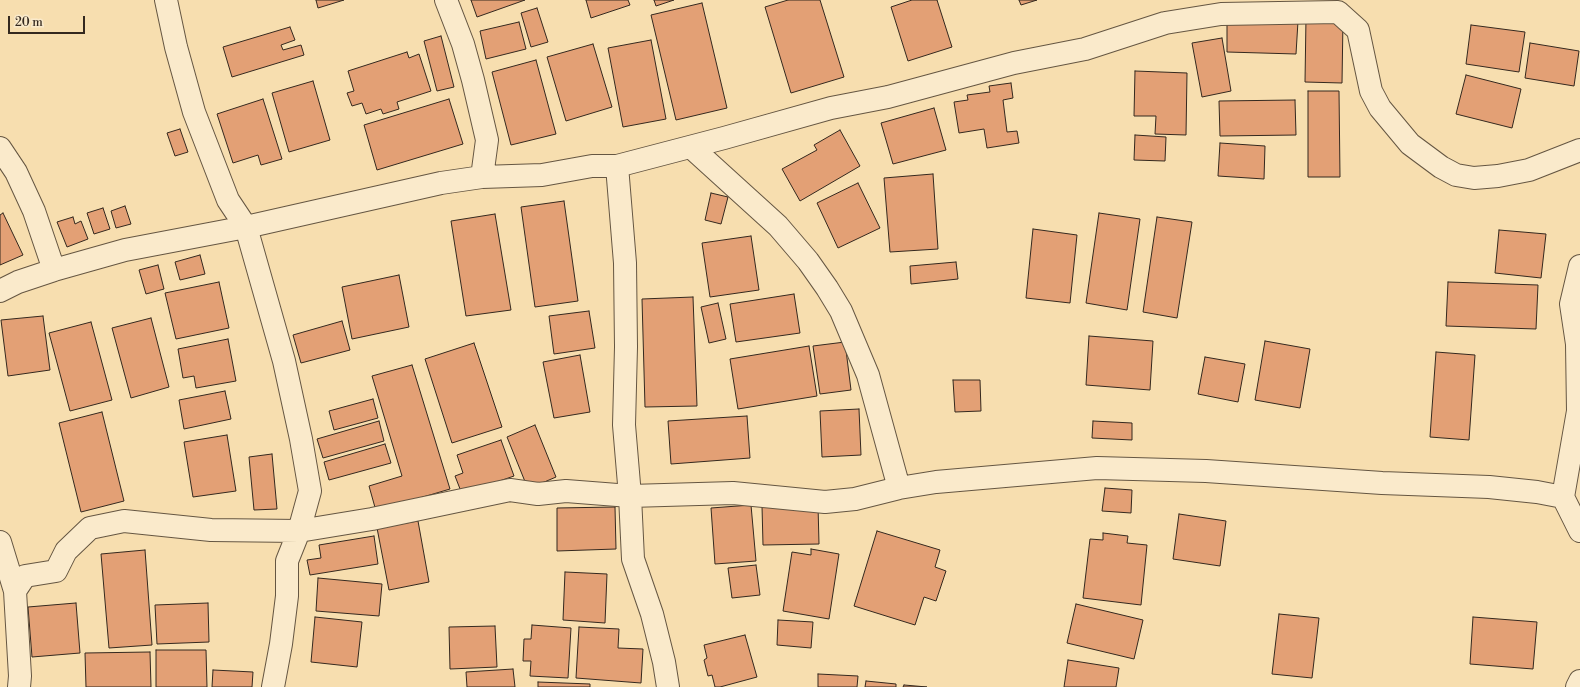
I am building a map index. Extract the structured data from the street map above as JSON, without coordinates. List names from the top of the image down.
{
  "scale_bar": "20 m"
}
